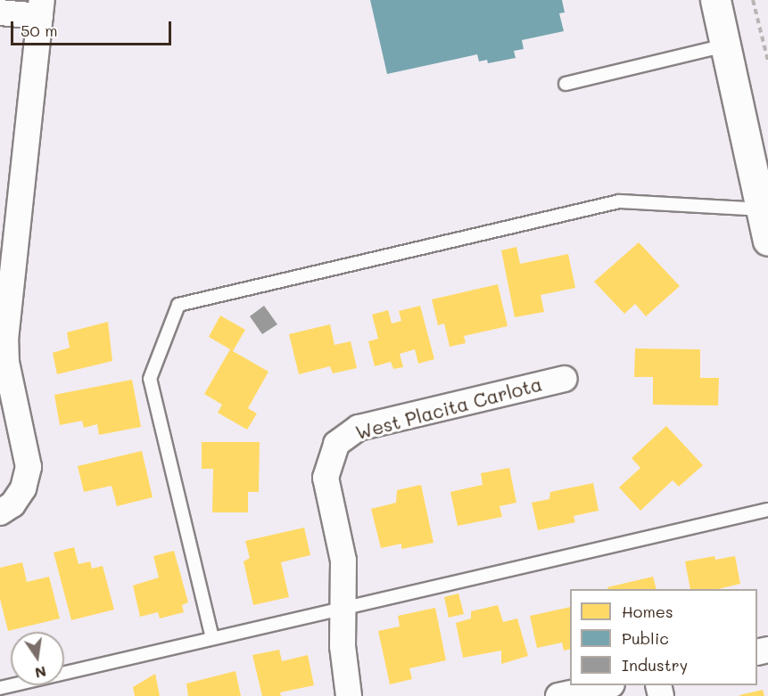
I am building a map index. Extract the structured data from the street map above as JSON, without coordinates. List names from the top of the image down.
{
  "streets": {
    "street": ["West Placita Carlota"]
  },
  "legend": ["Homes", "Public", "Industry"],
  "scale_bar": "50 m",
  "north": "bottom"
}
